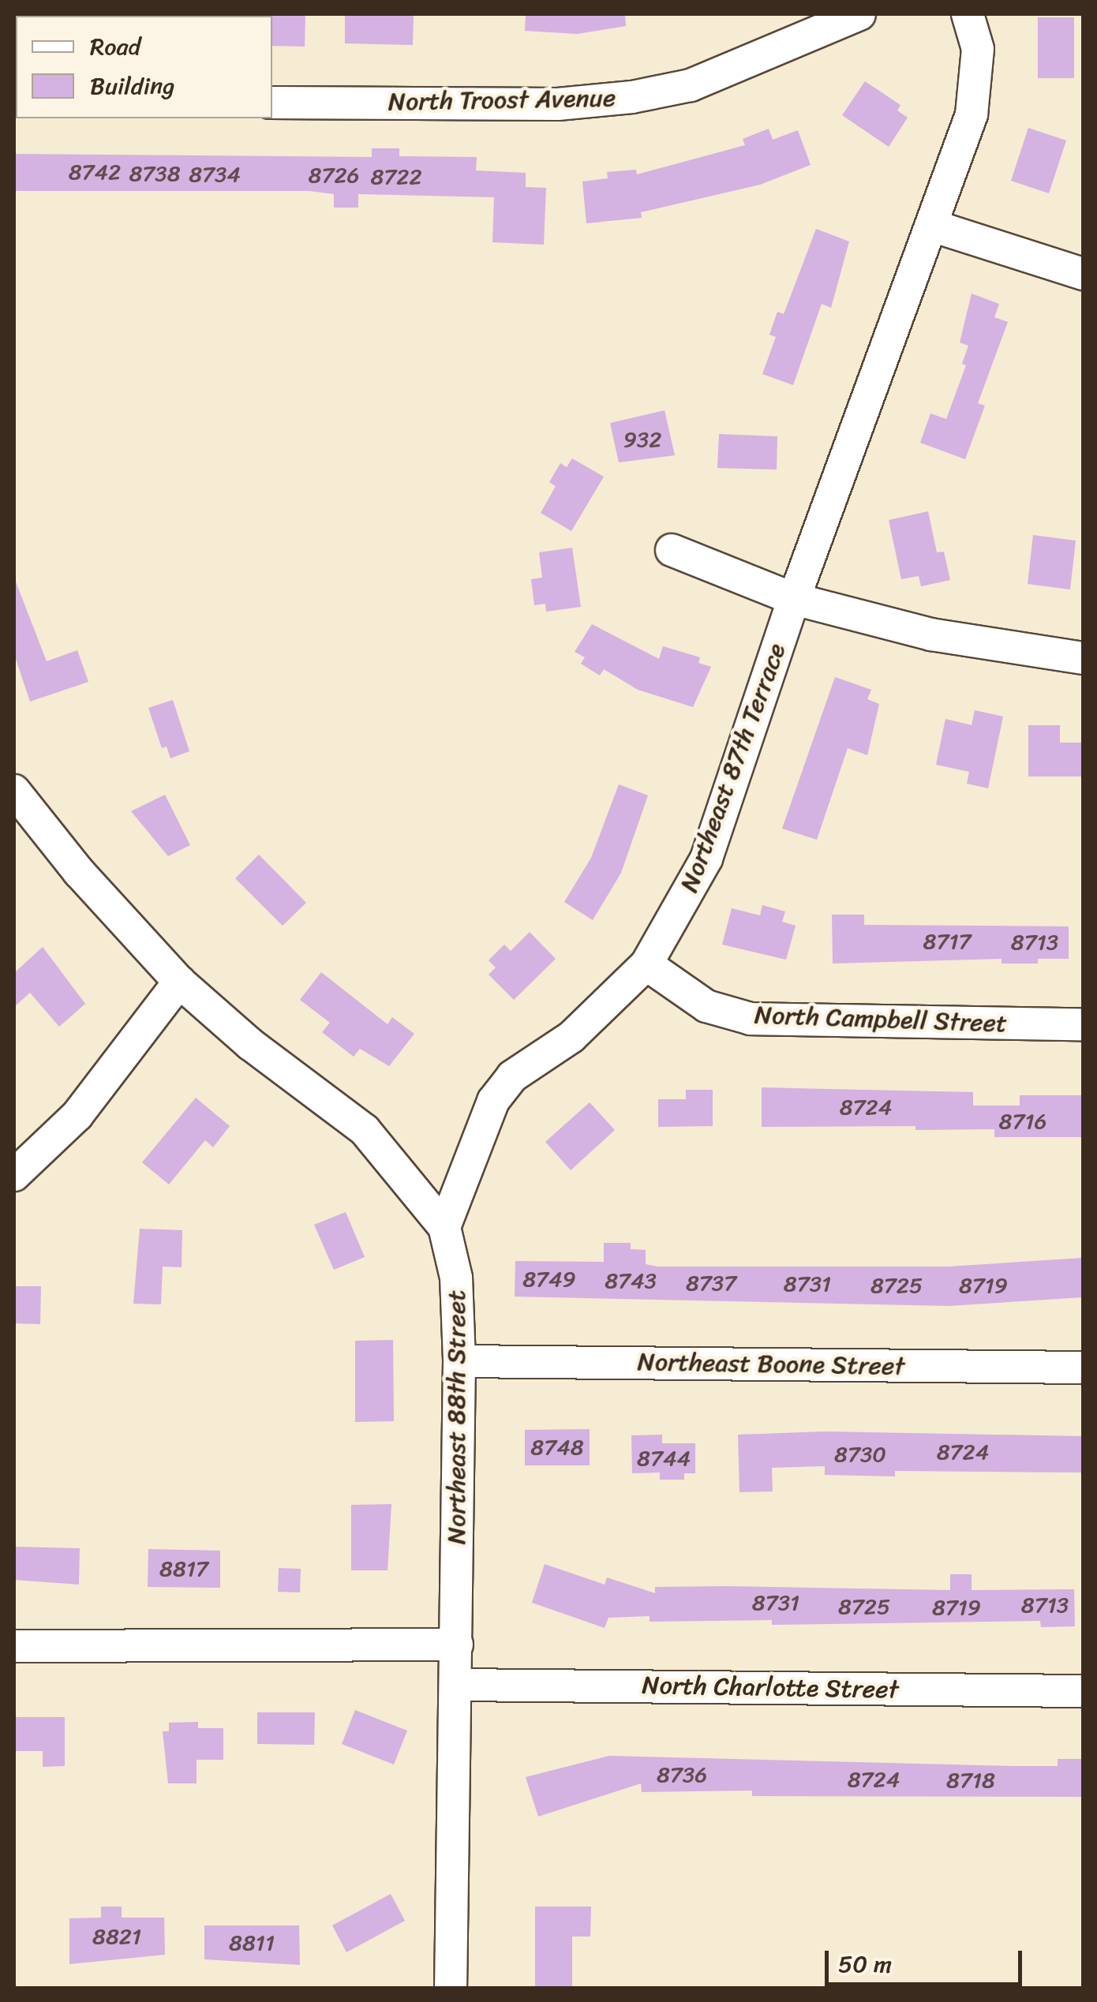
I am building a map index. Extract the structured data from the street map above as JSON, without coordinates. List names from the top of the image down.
{
  "streets": {
    "street": [
      "North Troost Avenue",
      "Northeast 87th Terrace",
      "North Campbell Street",
      "Northeast Boone Street",
      "Northeast 88th Street",
      "North Charlotte Street"
    ]
  },
  "crossings": [
    ["Northeast 87th Terrace", "North Campbell Street"],
    ["Northeast 87th Terrace", "Northeast 88th Street"],
    ["Northeast Boone Street", "Northeast 88th Street"],
    ["Northeast 88th Street", "North Charlotte Street"]
  ],
  "house_numbers": [
    "8742",
    "8738",
    "8734",
    "8726",
    "8722",
    "932",
    "8717",
    "8713",
    "8724",
    "8716",
    "8749",
    "8743",
    "8737",
    "8731",
    "8725",
    "8719",
    "8748",
    "8724",
    "8730",
    "8744",
    "8817",
    "8731",
    "8713",
    "8725",
    "8719",
    "8736",
    "8724",
    "8718",
    "8821",
    "8811"
  ],
  "legend": ["Road", "Building"],
  "scale_bar": "50 m"
}
